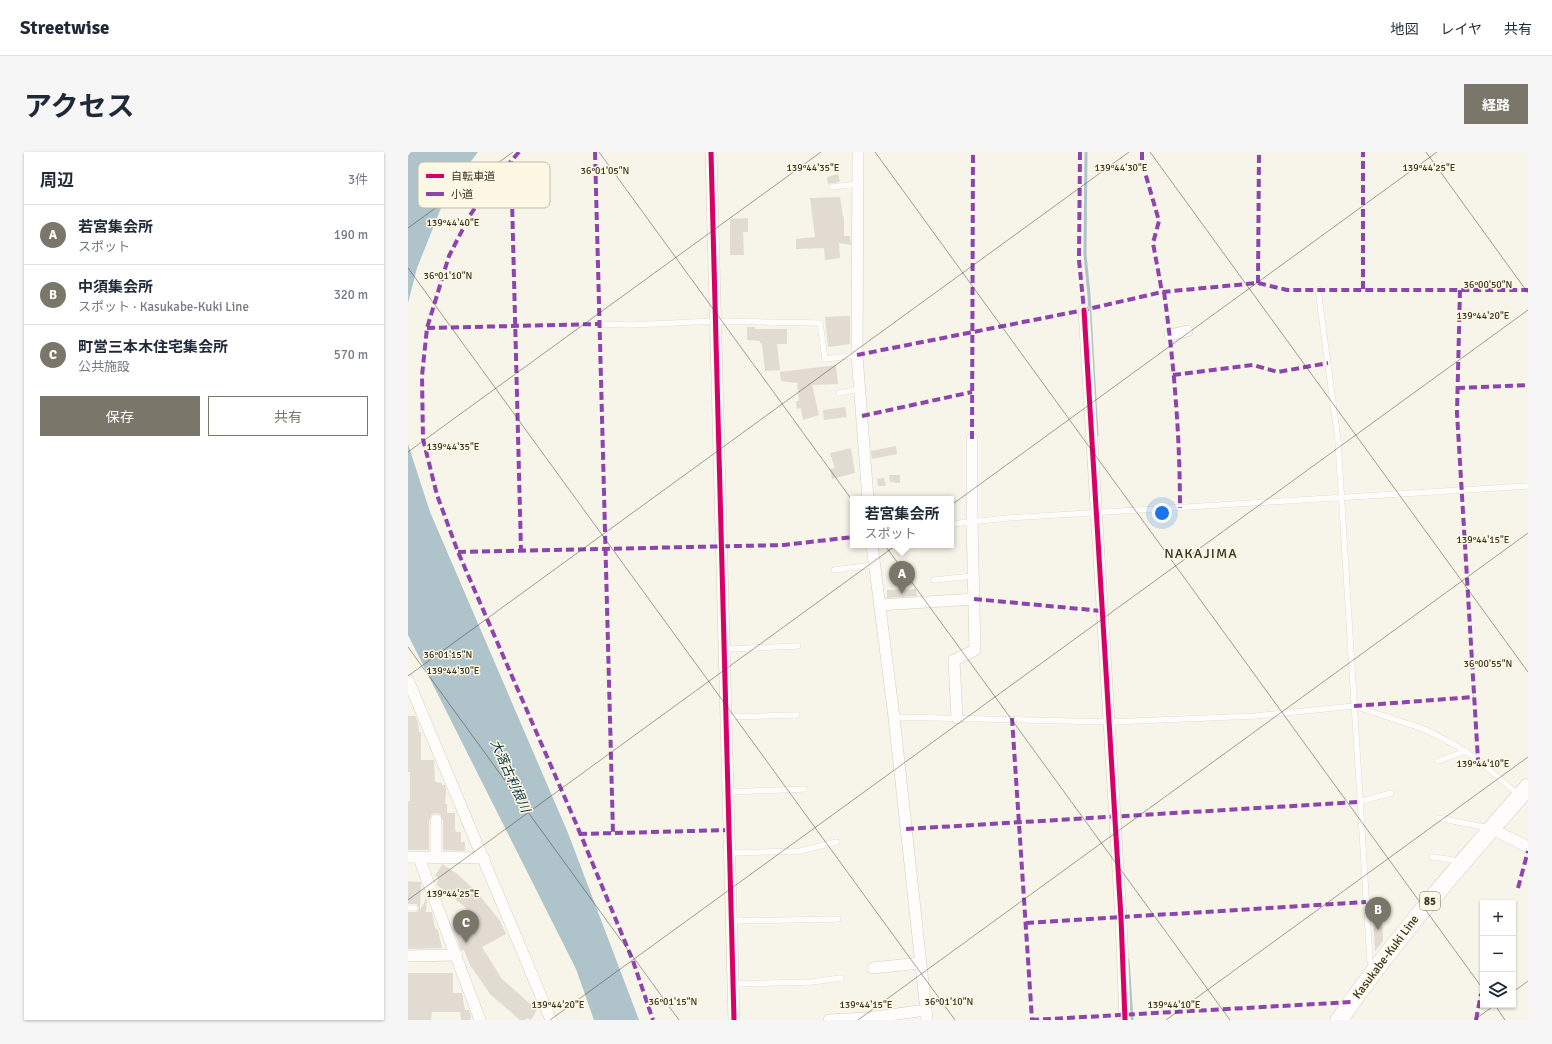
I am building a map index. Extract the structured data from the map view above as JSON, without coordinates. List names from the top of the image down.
{
  "streets": {
    "main road": ["85", "Kasukabe-Kuki Line"]
  },
  "districts": ["NAKAJIMA"],
  "water": ["大落古利根川"],
  "legend": ["自転車道", "小道"],
  "page": {
    "header": "Streetwise",
    "nav": ["地図", "レイヤ", "共有"],
    "title": "アクセス",
    "buttons": [
      "経路",
      ["保存", "共有"]
    ],
    "heading": ["周辺", "3件"],
    "list": [
      {
        "mark": "A",
        "name": "若宮集会所",
        "note": "スポット",
        "value": "190 m"
      },
      {
        "mark": "B",
        "name": "中須集会所",
        "note": "スポット · Kasukabe-Kuki Line",
        "value": "320 m"
      },
      {
        "mark": "C",
        "name": "町営三本木住宅集会所",
        "note": "公共施設",
        "value": "570 m"
      }
    ],
    "popup": ["若宮集会所", "スポット"],
    "pins": ["A", "B", "C"],
    "map_buttons": ["+", "−"]
  },
  "coordinates": [
    "139°44'35\"E",
    "139°44'30\"E",
    "139°44'25\"E",
    "36°01'05\"N",
    "139°44'40\"E",
    "36°01'10\"N",
    "36°00'50\"N",
    "139°44'20\"E",
    "139°44'15\"E",
    "36°01'15\"N",
    "36°00'55\"N",
    "139°44'10\"E"
  ]
}
